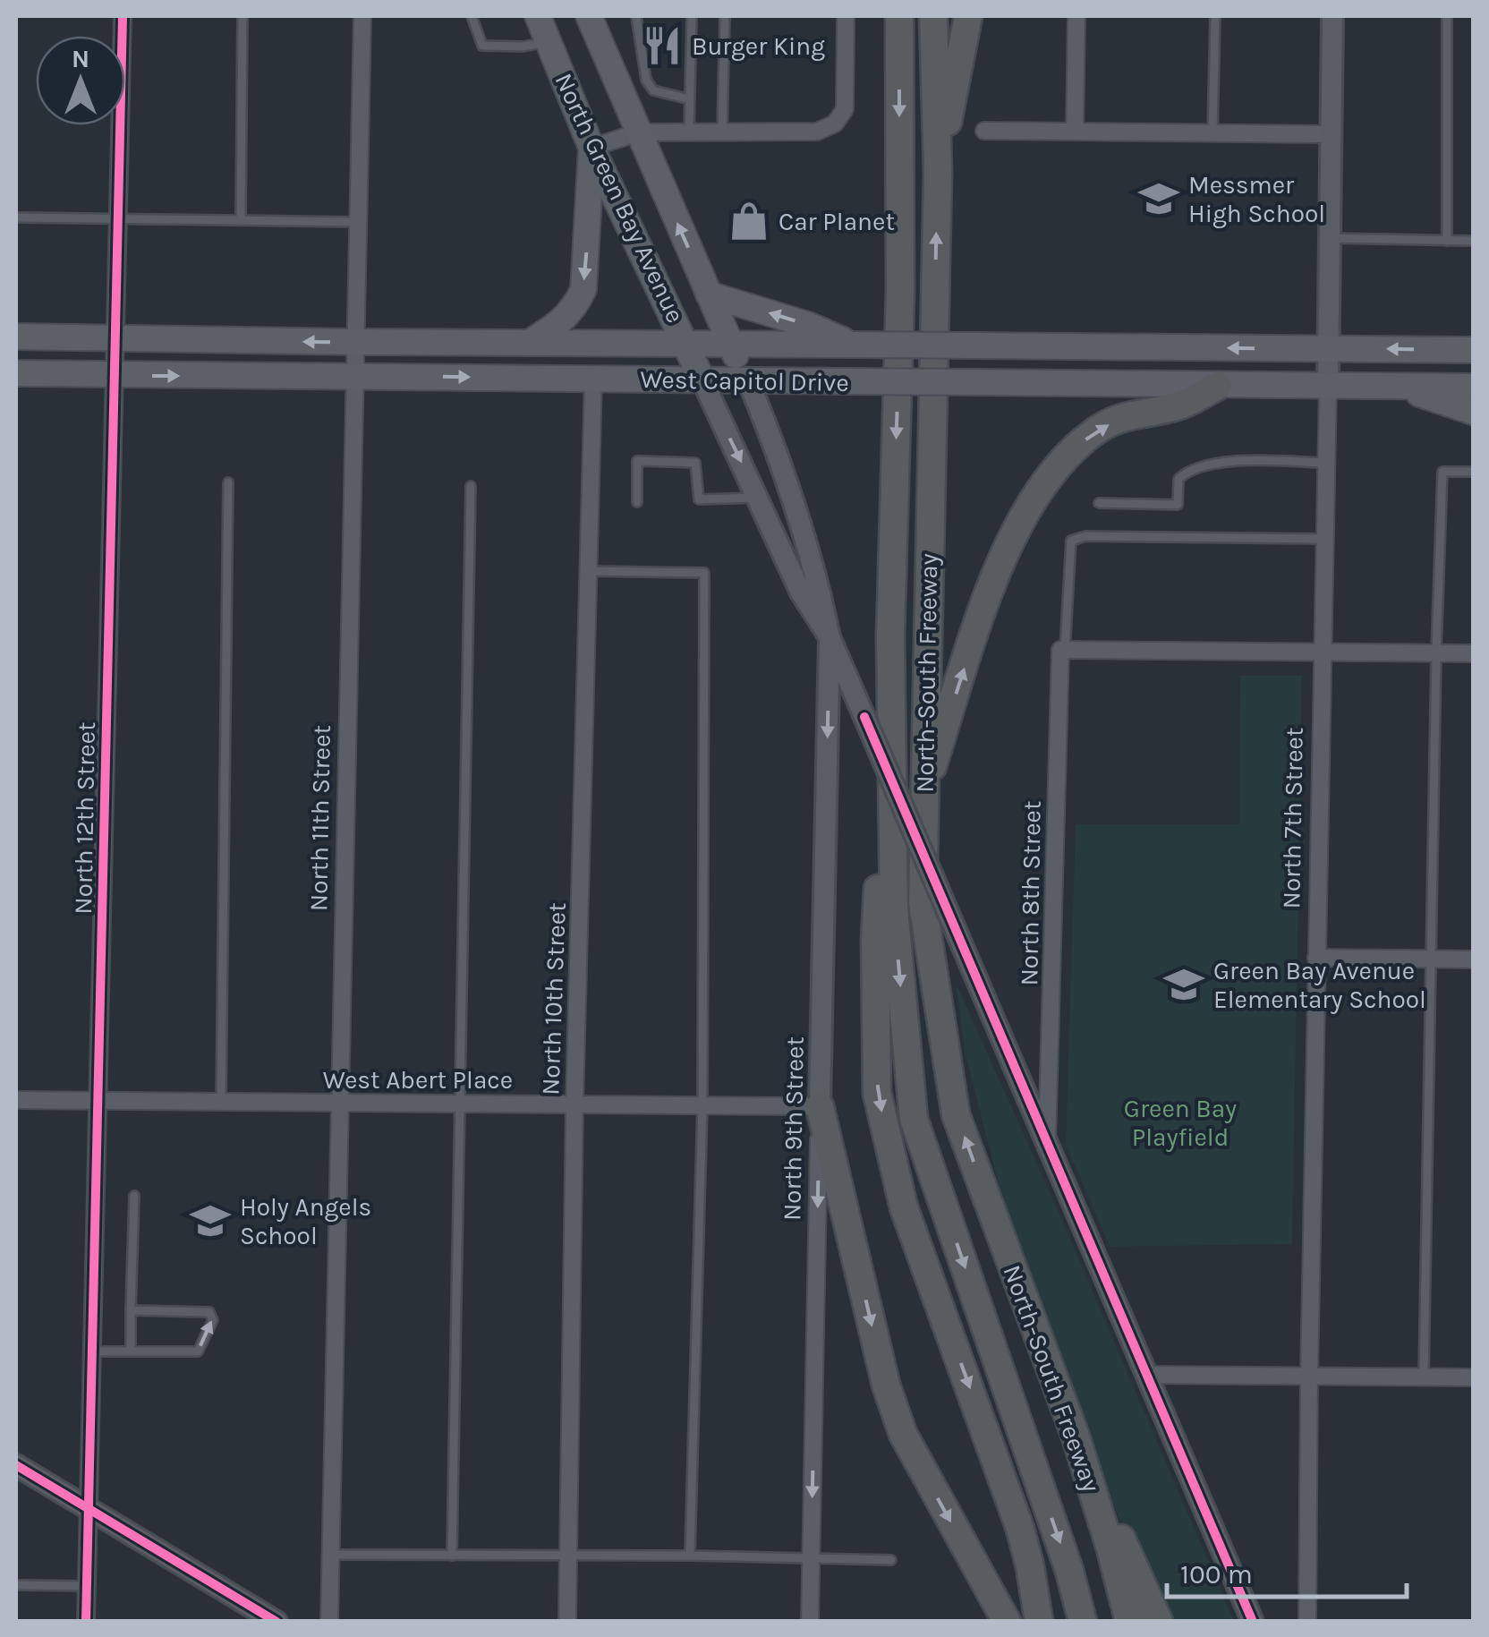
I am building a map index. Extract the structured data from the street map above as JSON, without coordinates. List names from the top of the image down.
{
  "streets": {
    "highway": ["North-South Freeway"],
    "main road": [
      "North Green Bay Avenue",
      "West Capitol Drive",
      "North 7th Street",
      "North 9th Street"
    ],
    "street": [
      "North 12th Street",
      "North 11th Street",
      "North 8th Street",
      "North 10th Street",
      "West Abert Place"
    ]
  },
  "crossings": [
    ["North Green Bay Avenue", "West Capitol Drive"],
    ["West Capitol Drive", "North 12th Street"],
    ["West Capitol Drive", "North 11th Street"],
    ["West Capitol Drive", "North 7th Street"],
    ["West Capitol Drive", "North 10th Street"],
    ["North 12th Street", "West Abert Place"],
    ["North 11th Street", "West Abert Place"],
    ["North 10th Street", "West Abert Place"],
    ["West Abert Place", "North 9th Street"]
  ],
  "parks": ["Green Bay Playfield"],
  "places": {
    "restaurant": ["Burger King"],
    "school or university": ["Messmer High School", "Green Bay Avenue Elementary School", "Holy Angels School"],
    "shop": ["Car Planet"]
  },
  "scale_bar": "100 m",
  "north": "top"
}
